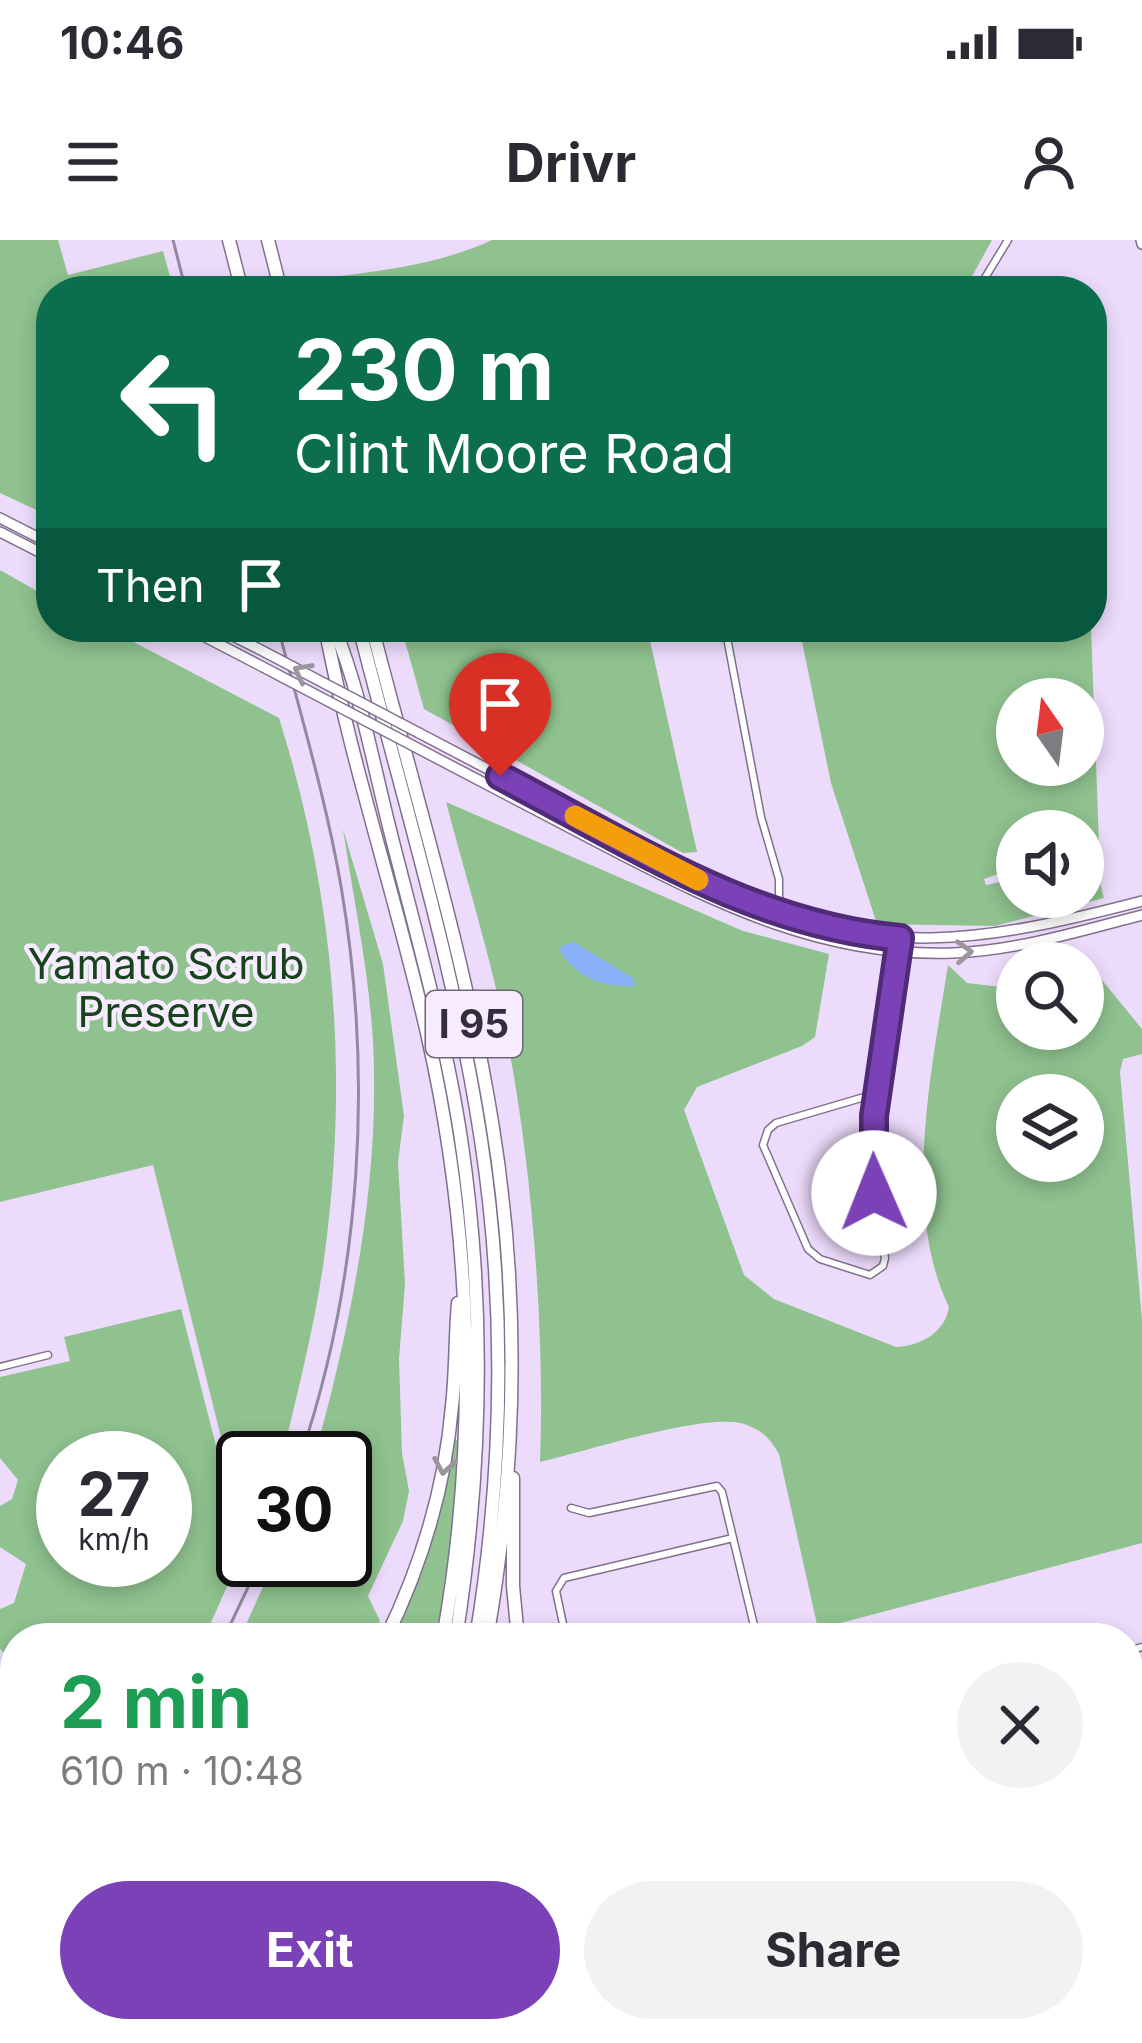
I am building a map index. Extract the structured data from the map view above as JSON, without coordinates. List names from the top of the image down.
{
  "streets": {
    "highway": ["I 95"]
  },
  "parks": ["Yamato Scrub Preserve"],
  "north": "top",
  "page": {
    "status": "10:46",
    "header": "Drivr",
    "turn": ["230 m", "Clint Moore Road"],
    "then": "Then",
    "speed": "27 km/h",
    "limit": "30",
    "heading": ["2 min", "610 m · 10:48"],
    "buttons": ["Exit", "Share"]
  }
}
